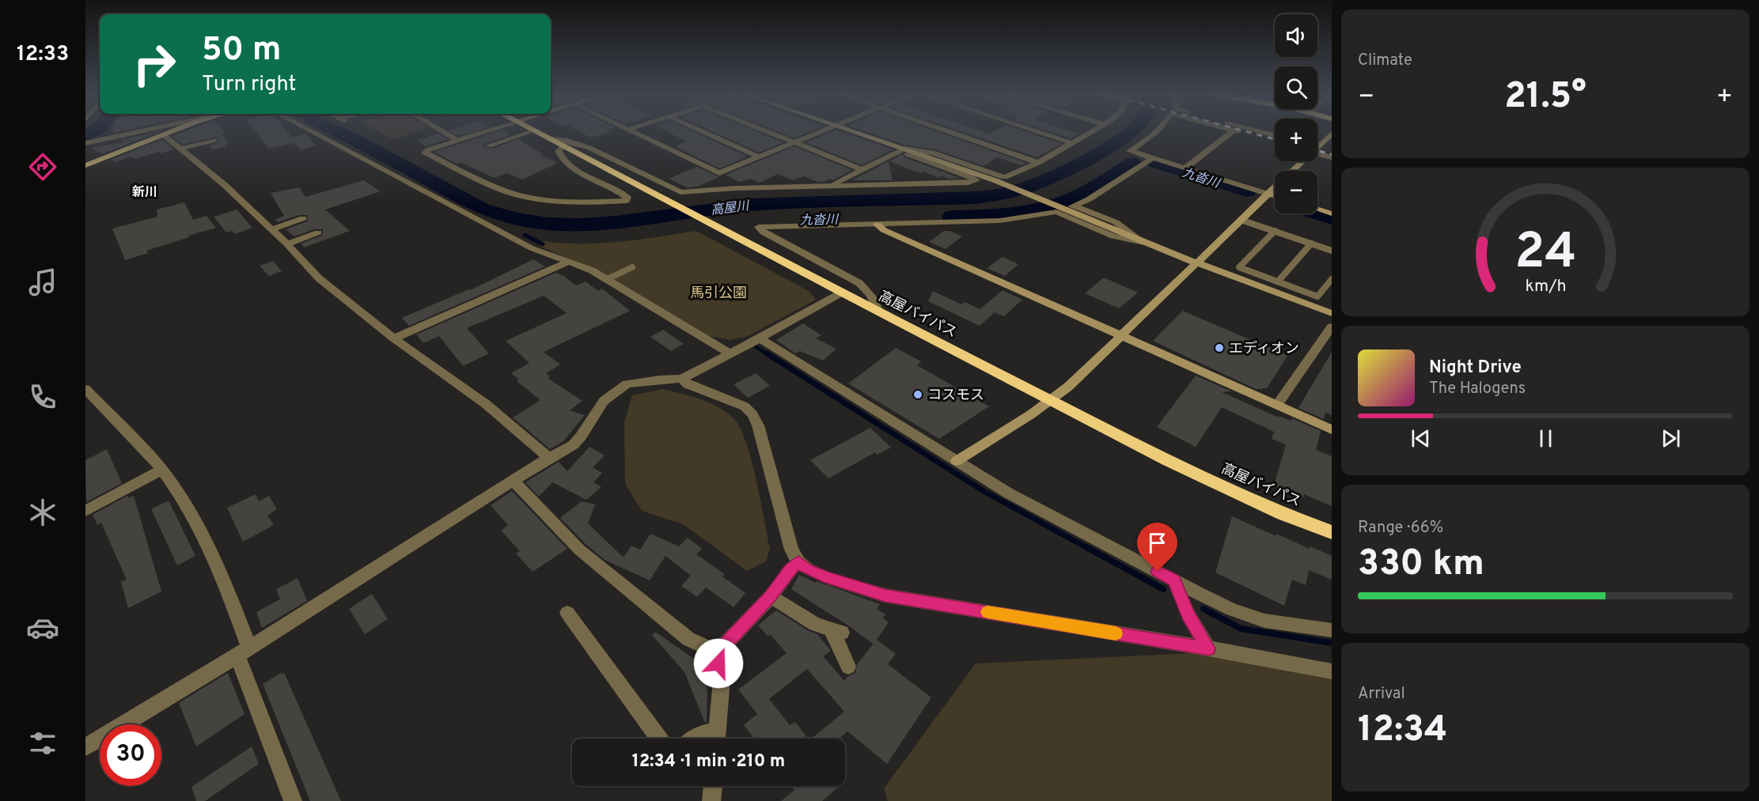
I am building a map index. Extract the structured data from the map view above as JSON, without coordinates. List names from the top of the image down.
{
  "streets": {
    "highway": ["高屋バイパス"]
  },
  "districts": ["新川"],
  "water": ["九沓川", "高屋川"],
  "parks": ["馬引公園"],
  "places": ["エディオン", "コスモス"],
  "page": {
    "tabs": "12:33",
    "tile": [
      "Climate",
      ["Range · 66%", "330 km"],
      ["Arrival", "12:34"]
    ],
    "map_buttons": ["+", "−"],
    "turn": ["50 m", "Turn right"],
    "heat": ["−", "21.5°", "+"],
    "song": ["Night Drive", "The Halogens"],
    "limit": "30",
    "trip": "12:34 · 1 min · 210 m",
    "gauge": ["24", "km/h"]
  }
}
